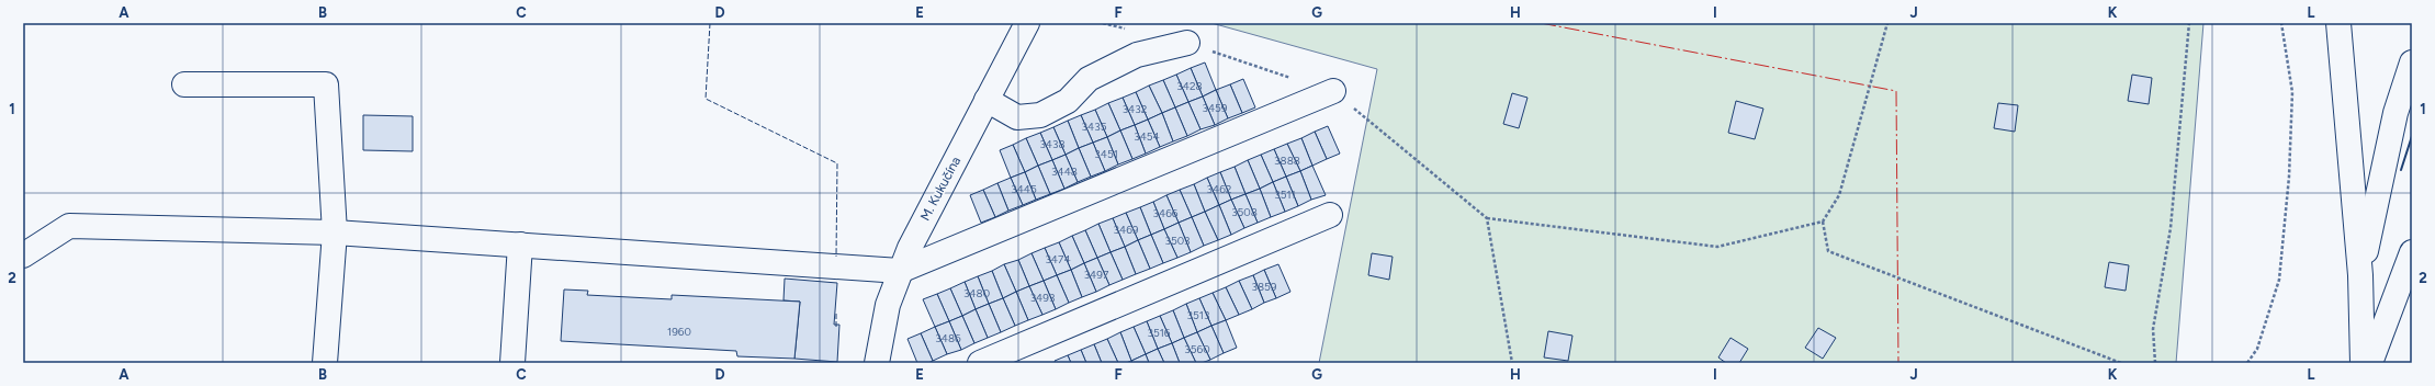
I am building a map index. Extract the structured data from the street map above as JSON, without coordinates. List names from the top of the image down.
{
  "streets": {
    "main road": ["M. Kukučína"]
  },
  "house_numbers": [
    "3428",
    "3459",
    "3432",
    "3435",
    "3454",
    "3438",
    "3451",
    "3888",
    "3448",
    "3445",
    "3462",
    "3511",
    "3508",
    "3466",
    "3469",
    "3503",
    "3474",
    "3497",
    "3859",
    "3480",
    "3493",
    "3513",
    "1960",
    "3516",
    "3486",
    "3560"
  ],
  "grid": {
    "columns": [
      "A",
      "B",
      "C",
      "D",
      "E",
      "F",
      "G",
      "H",
      "I",
      "J",
      "K",
      "L"
    ],
    "rows": ["1", "2"]
  }
}
